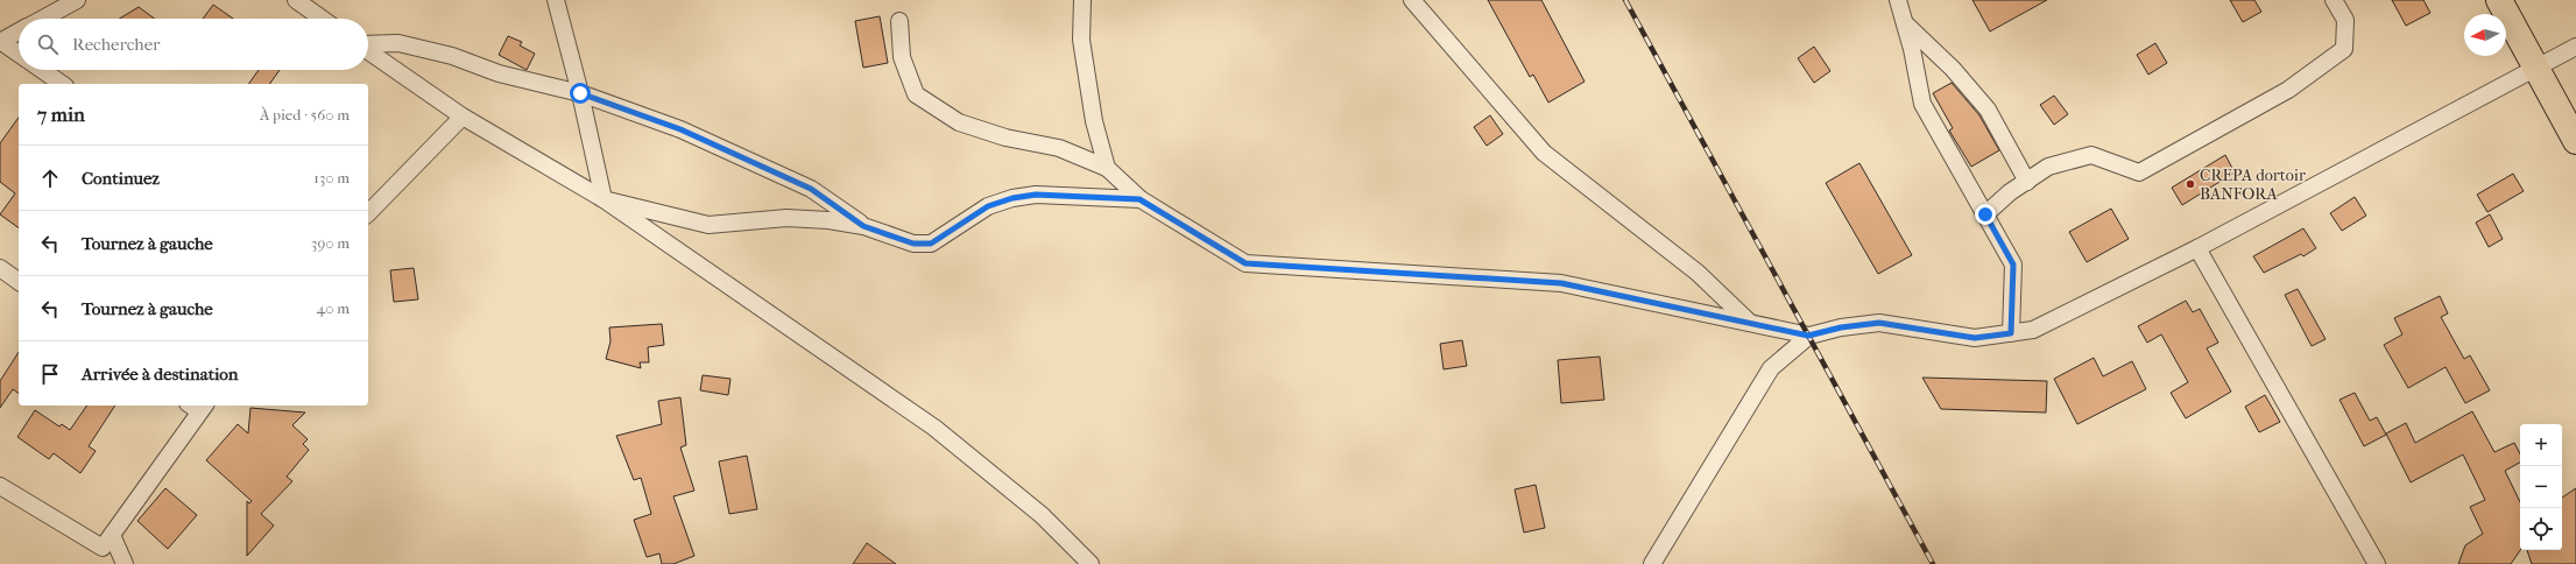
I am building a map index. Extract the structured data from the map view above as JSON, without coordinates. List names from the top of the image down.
{
  "places": ["CREPA dortoir BANFORA"],
  "north": "left",
  "page": {
    "search": "Rechercher",
    "heading": ["7 min", "À pied · 560 m"],
    "list": [
      ["Continuez", "130 m"],
      ["Tournez à gauche", "390 m"],
      ["Tournez à gauche", "40 m"],
      "Arrivée à destination"
    ],
    "map_buttons": ["+", "−"]
  }
}
